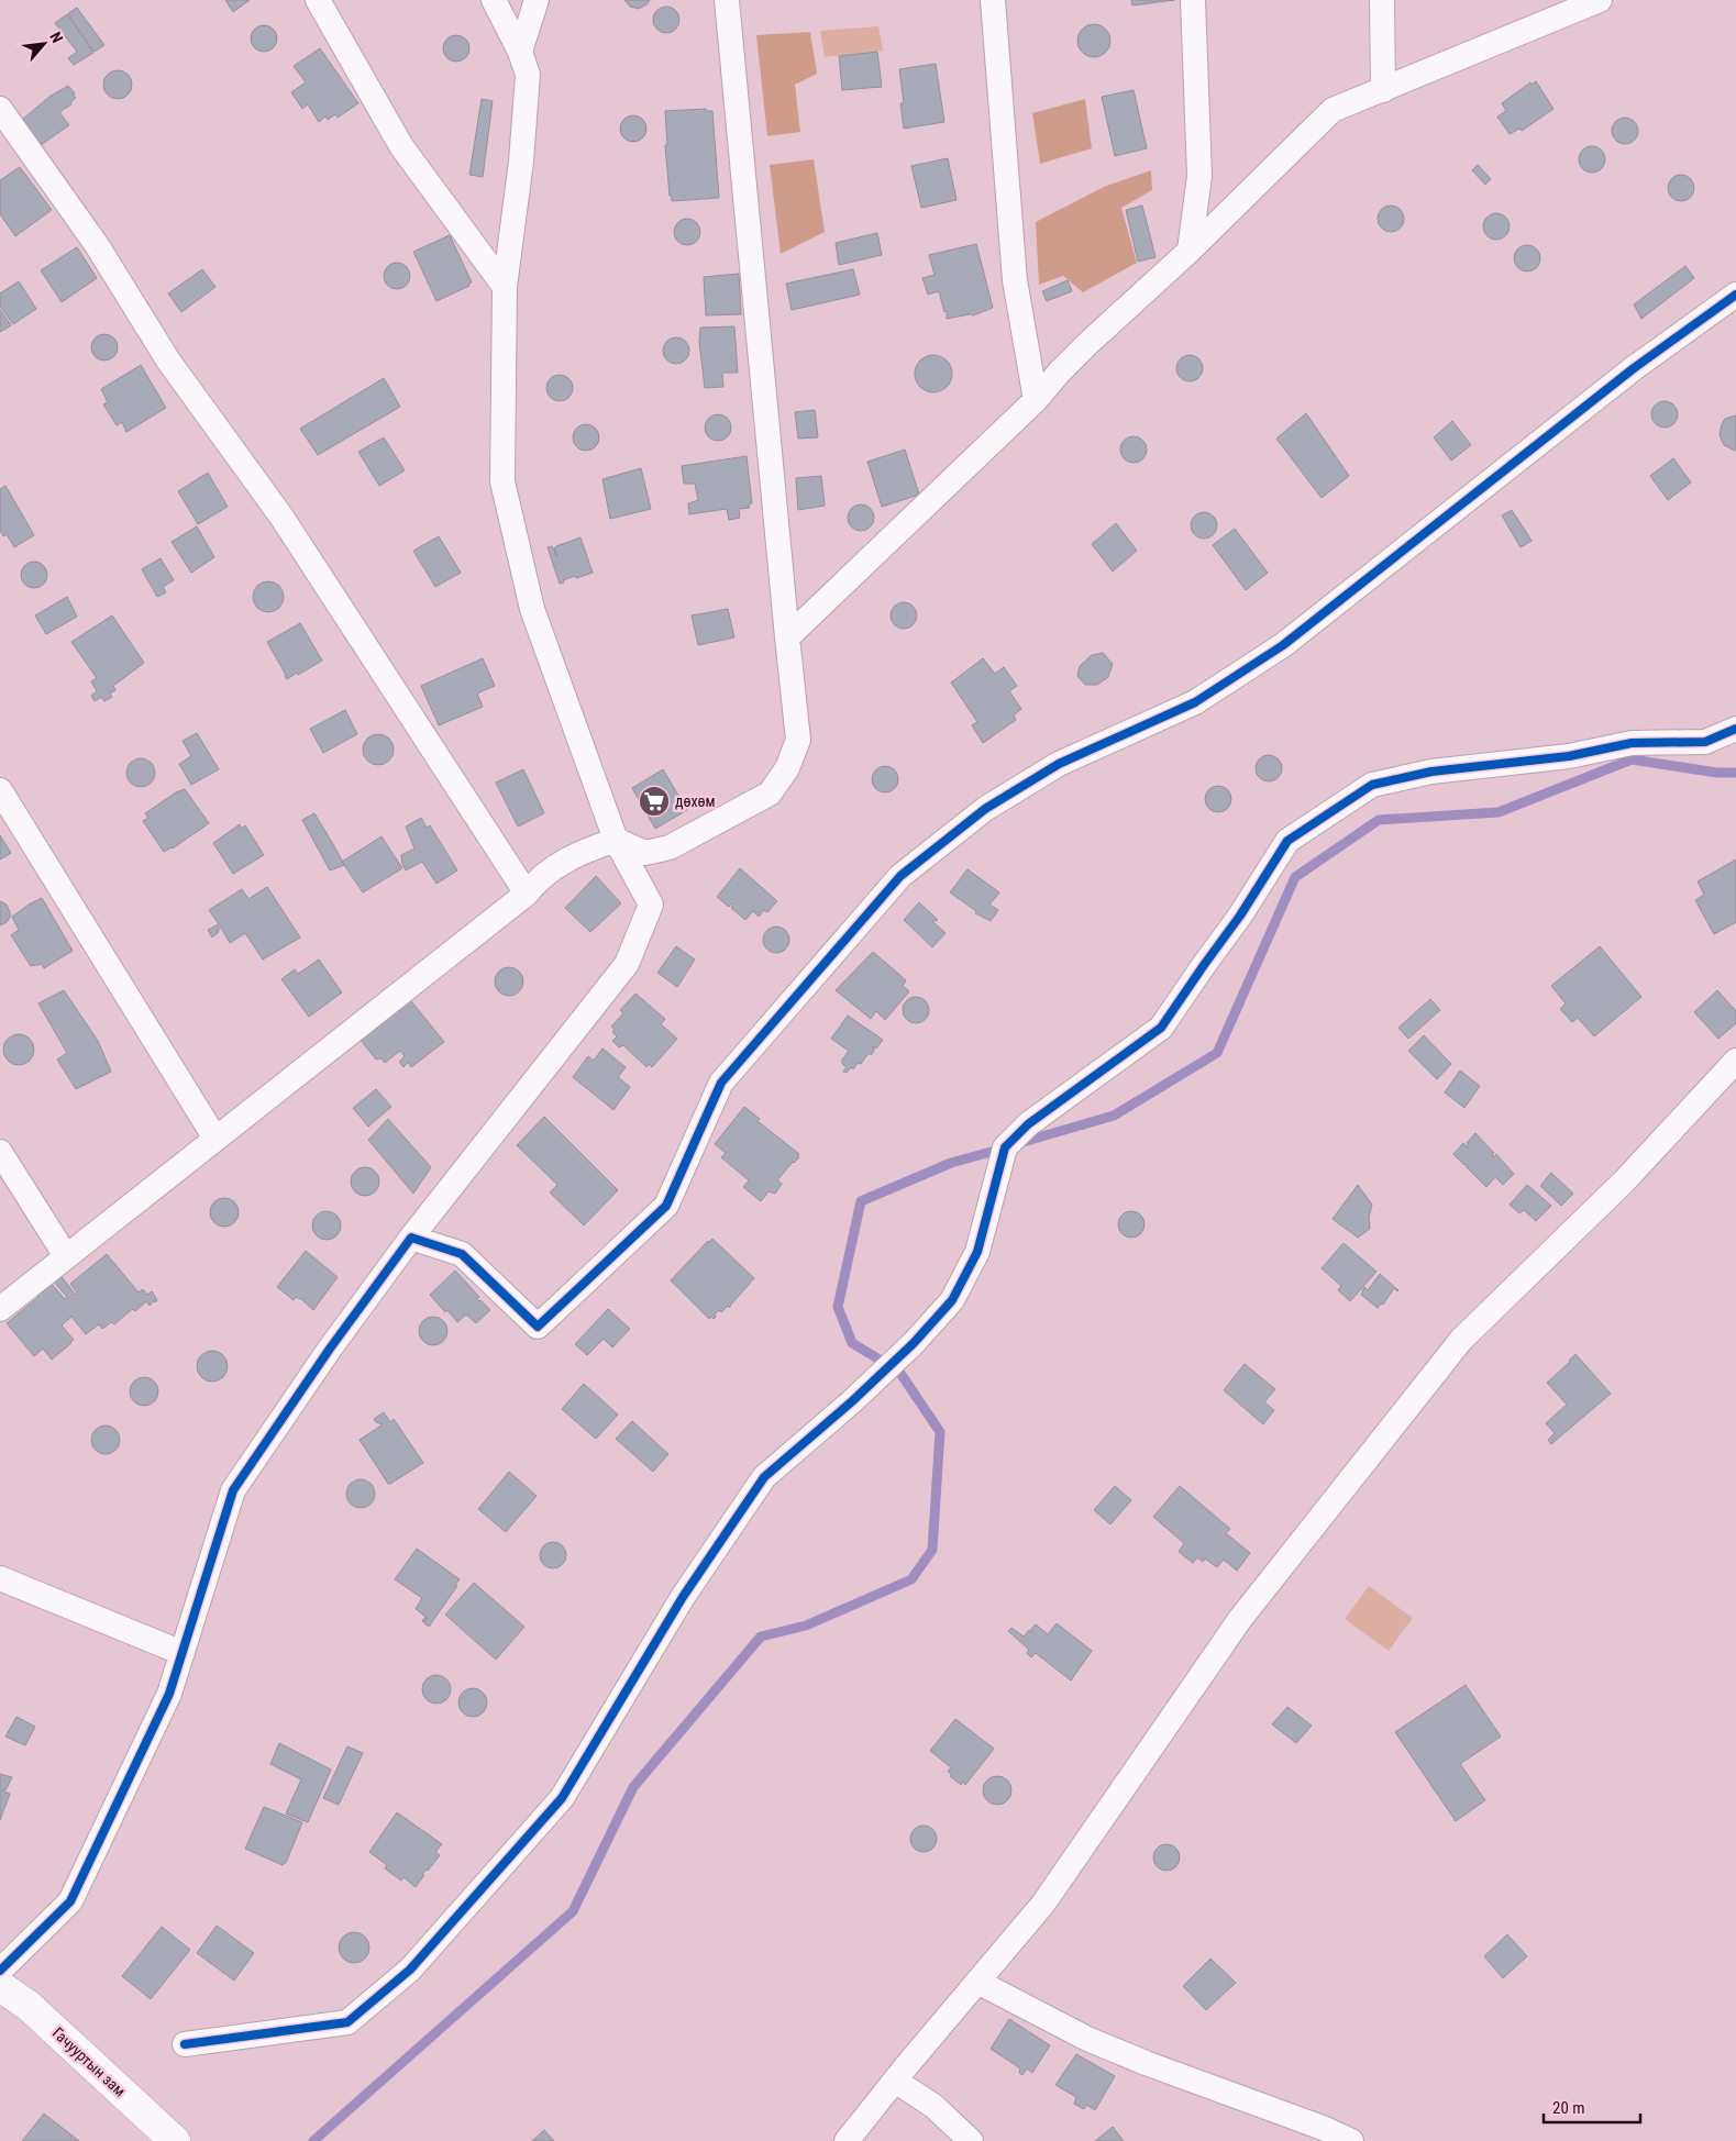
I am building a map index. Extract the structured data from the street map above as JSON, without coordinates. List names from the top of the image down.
{
  "streets": {
    "main road": ["Гачууртын зам"]
  },
  "places": {
    "supermarket": ["дөхөм"]
  },
  "scale_bar": "20 m",
  "north": "top right"
}
